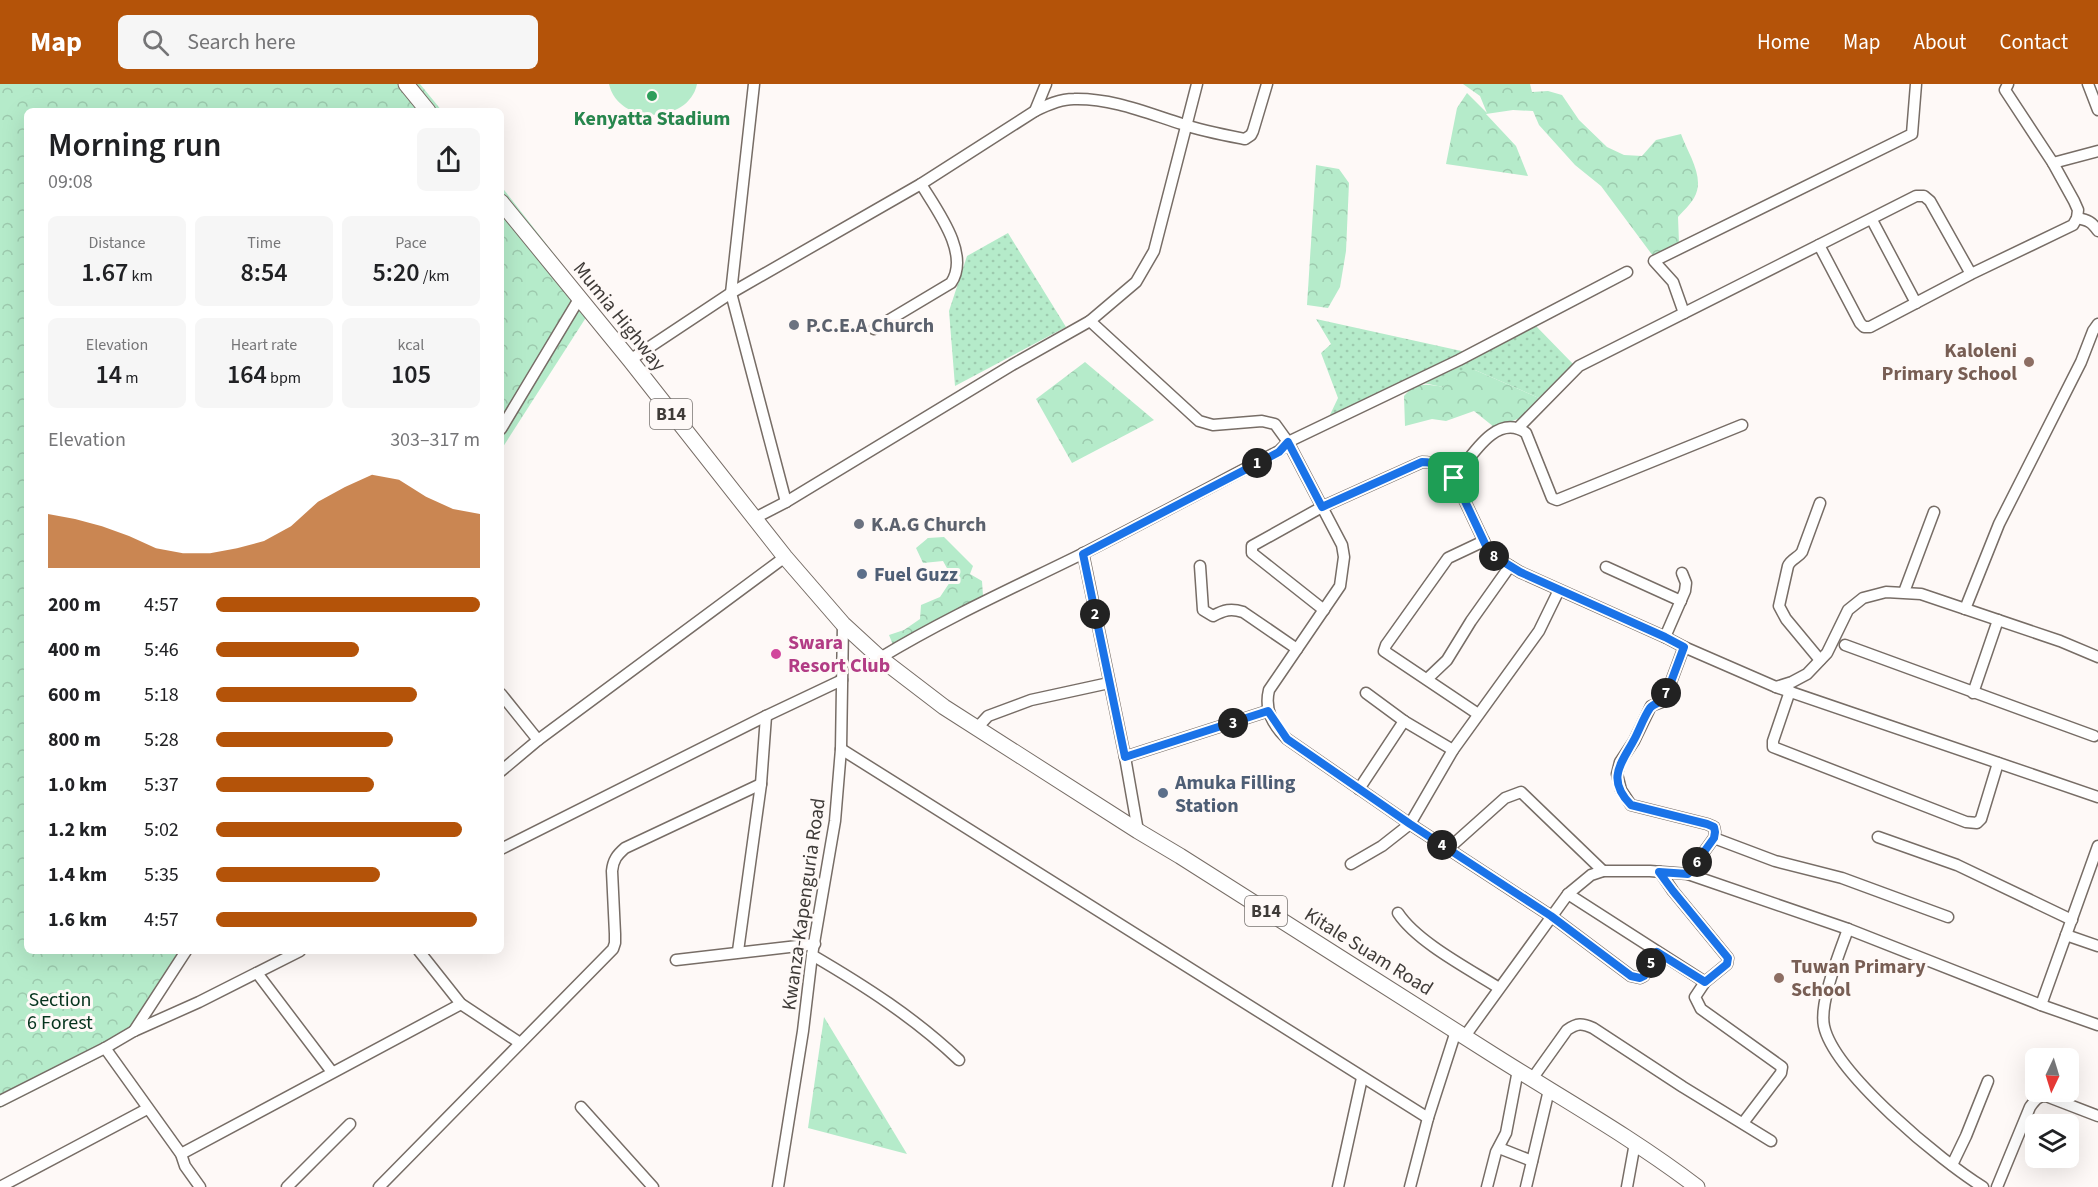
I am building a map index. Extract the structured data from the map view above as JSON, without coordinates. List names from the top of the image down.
{
  "streets": {
    "highway": ["Mumia Highway", "B14", "Kitale Suam Road"],
    "street": ["Kwanza-Kapenguria Road"]
  },
  "crossings": [
    ["Mumia Highway", "Kwanza-Kapenguria Road"],
    ["Mumia Highway", "Kitale Suam Road"],
    ["Kwanza-Kapenguria Road", "Kitale Suam Road"]
  ],
  "parks": ["Section 6 Forest"],
  "places": [
    "Kenyatta Stadium",
    "P.C.E.A Church",
    "Kaloleni Primary School",
    "K.A.G Church",
    "Fuel Guzz",
    "Swara Resort Club",
    "Amuka Filling Station",
    "Tuwan Primary School"
  ],
  "north": "bottom",
  "page": {
    "header": "Map",
    "search": "Search here",
    "nav": [
      "Home",
      "Map",
      "About",
      "Contact"
    ],
    "heading": ["Morning run", "09:08"],
    "stats": [
      ["Distance", "1.67 km"],
      ["Time", "8:54"],
      ["Pace", "5:20 /km"],
      ["Elevation", "14 m"],
      ["Heart rate", "164 bpm"],
      ["kcal", "105"]
    ],
    "chart": ["Elevation", "303–317 m"],
    "pins": [
      "1",
      "8",
      "2",
      "7",
      "3",
      "4",
      "6",
      "5"
    ],
    "list": [
      {
        "name": "200 m",
        "note": "4:57"
      },
      {
        "name": "400 m",
        "note": "5:46"
      },
      {
        "name": "600 m",
        "note": "5:18"
      },
      {
        "name": "800 m",
        "note": "5:28"
      },
      {
        "name": "1.0 km",
        "note": "5:37"
      },
      {
        "name": "1.2 km",
        "note": "5:02"
      },
      {
        "name": "1.4 km",
        "note": "5:35"
      },
      {
        "name": "1.6 km",
        "note": "4:57"
      }
    ]
  }
}
